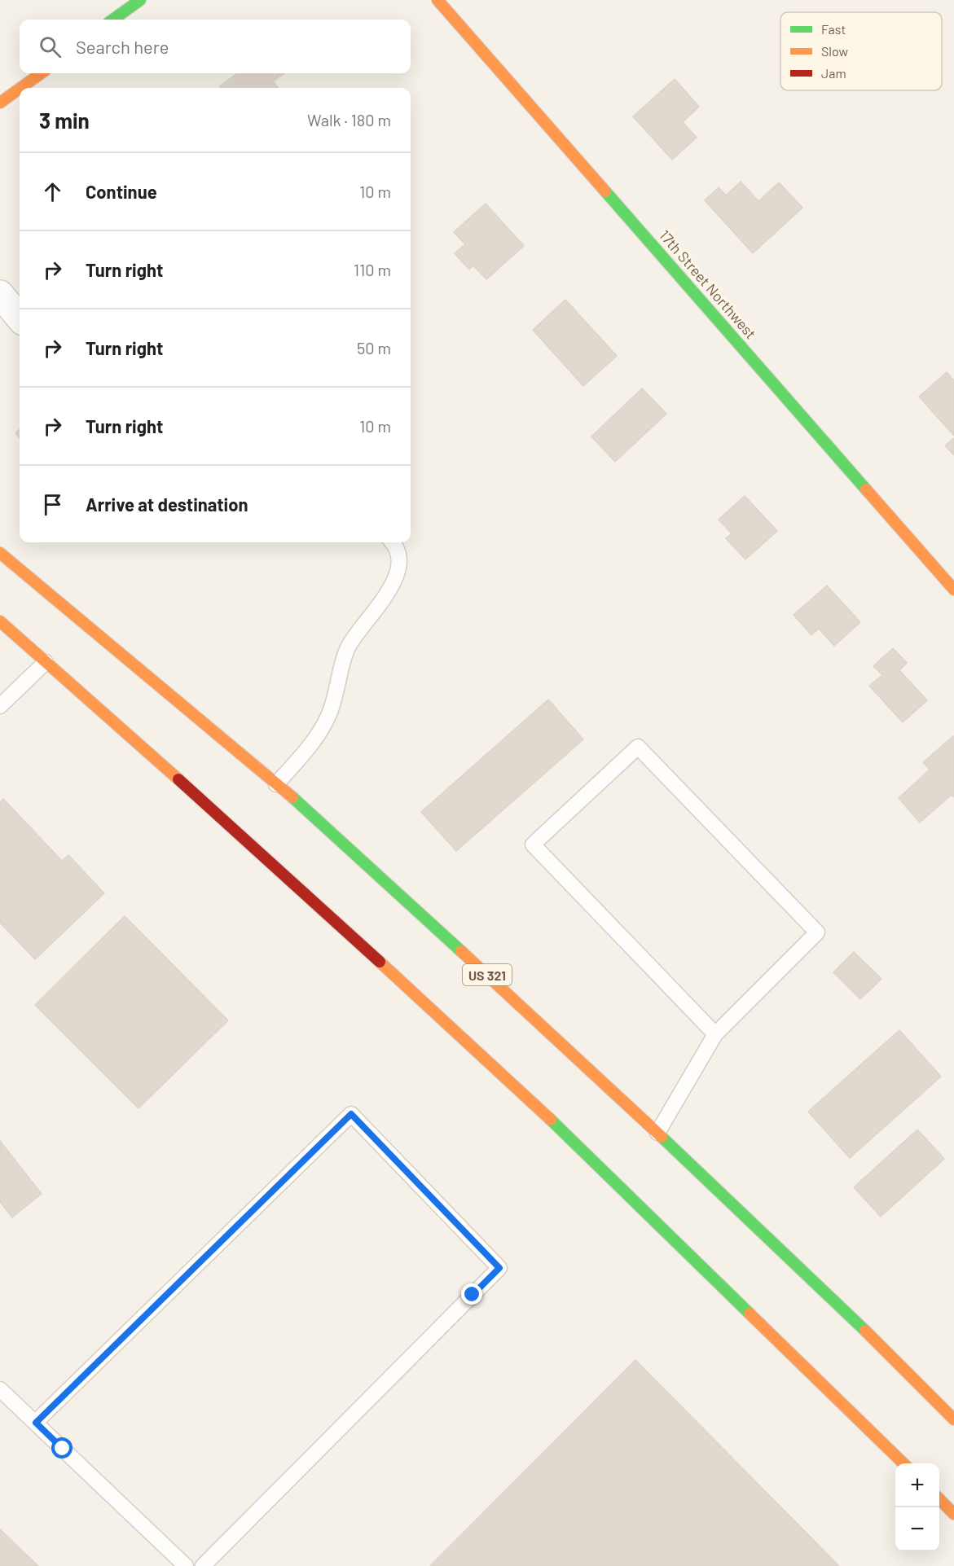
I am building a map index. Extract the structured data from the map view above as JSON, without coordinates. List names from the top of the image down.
{
  "streets": {
    "main road": ["17th Street Northwest", "US 321"]
  },
  "legend": ["Fast", "Slow", "Jam"],
  "page": {
    "search": "Search here",
    "heading": ["3 min", "Walk · 180 m"],
    "list": [
      ["Continue", "10 m"],
      ["Turn right", "110 m"],
      ["Turn right", "50 m"],
      ["Turn right", "10 m"],
      "Arrive at destination"
    ],
    "map_buttons": ["+", "−"]
  }
}
